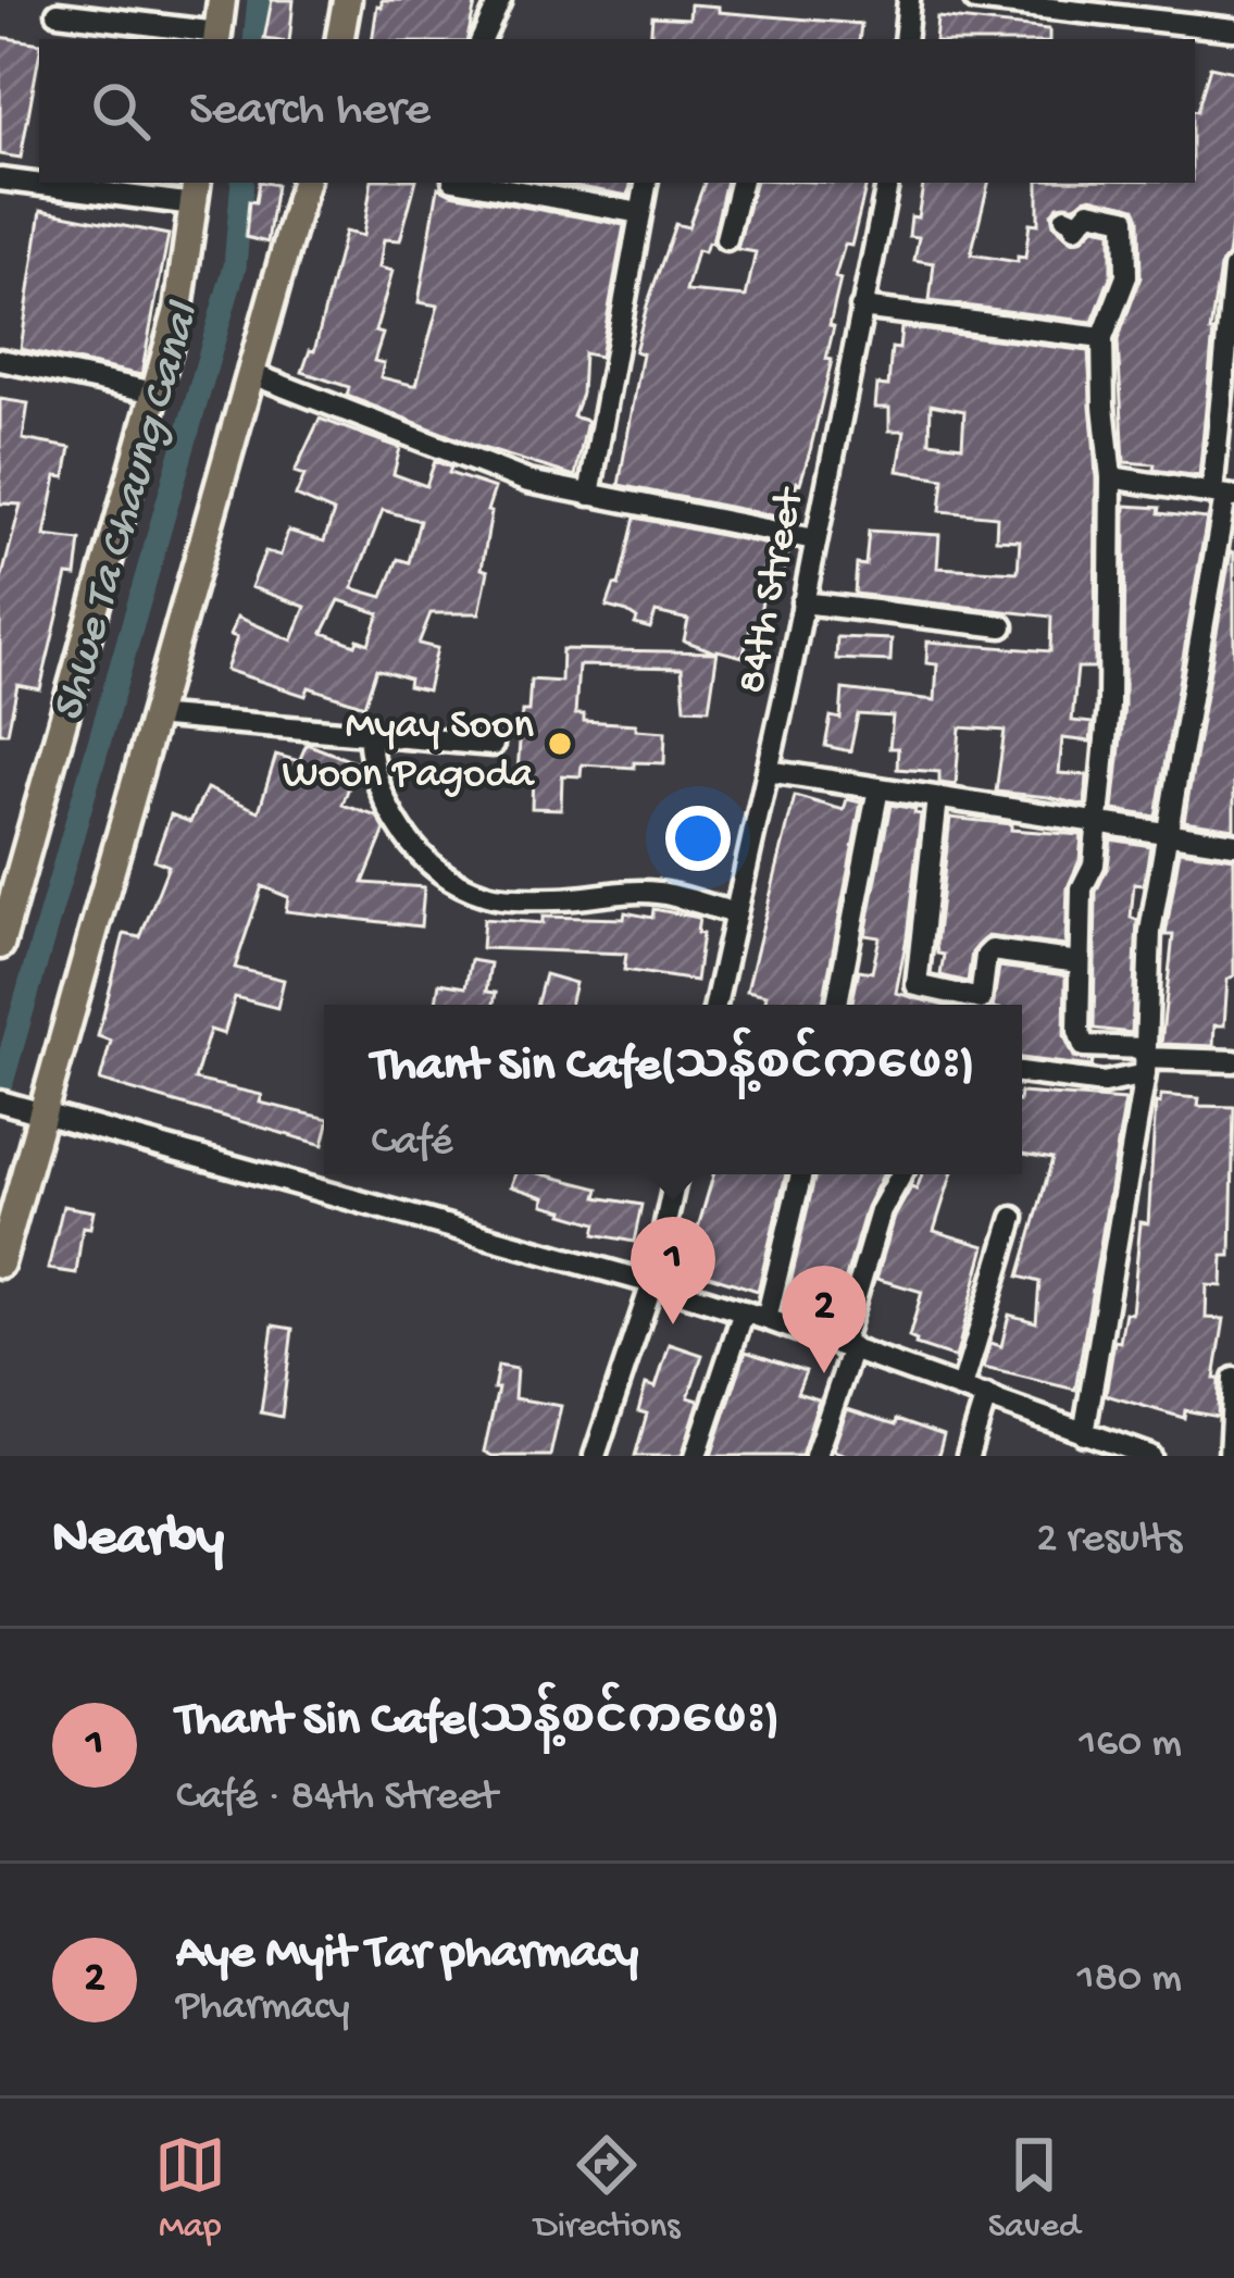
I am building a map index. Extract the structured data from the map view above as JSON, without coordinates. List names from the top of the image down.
{
  "streets": {
    "street": ["84th Street"]
  },
  "water": ["Shwe Ta Chaung Canal"],
  "places": ["Myay Soon Woon Pagoda"],
  "page": {
    "search": "Search here",
    "popup": ["Thant Sin Cafe(သန့်စင်ကဖေး)", "Café"],
    "pins": ["1", "2"],
    "heading": ["Nearby", "2 results"],
    "list": [
      {
        "mark": "1",
        "name": "Thant Sin Cafe(သန့်စင်ကဖေး)",
        "note": "Café · 84th Street",
        "value": "160 m"
      },
      {
        "mark": "2",
        "name": "Aye Myit Tar pharmacy",
        "note": "Pharmacy",
        "value": "180 m"
      }
    ],
    "nav": ["Map", "Directions", "Saved"]
  }
}
